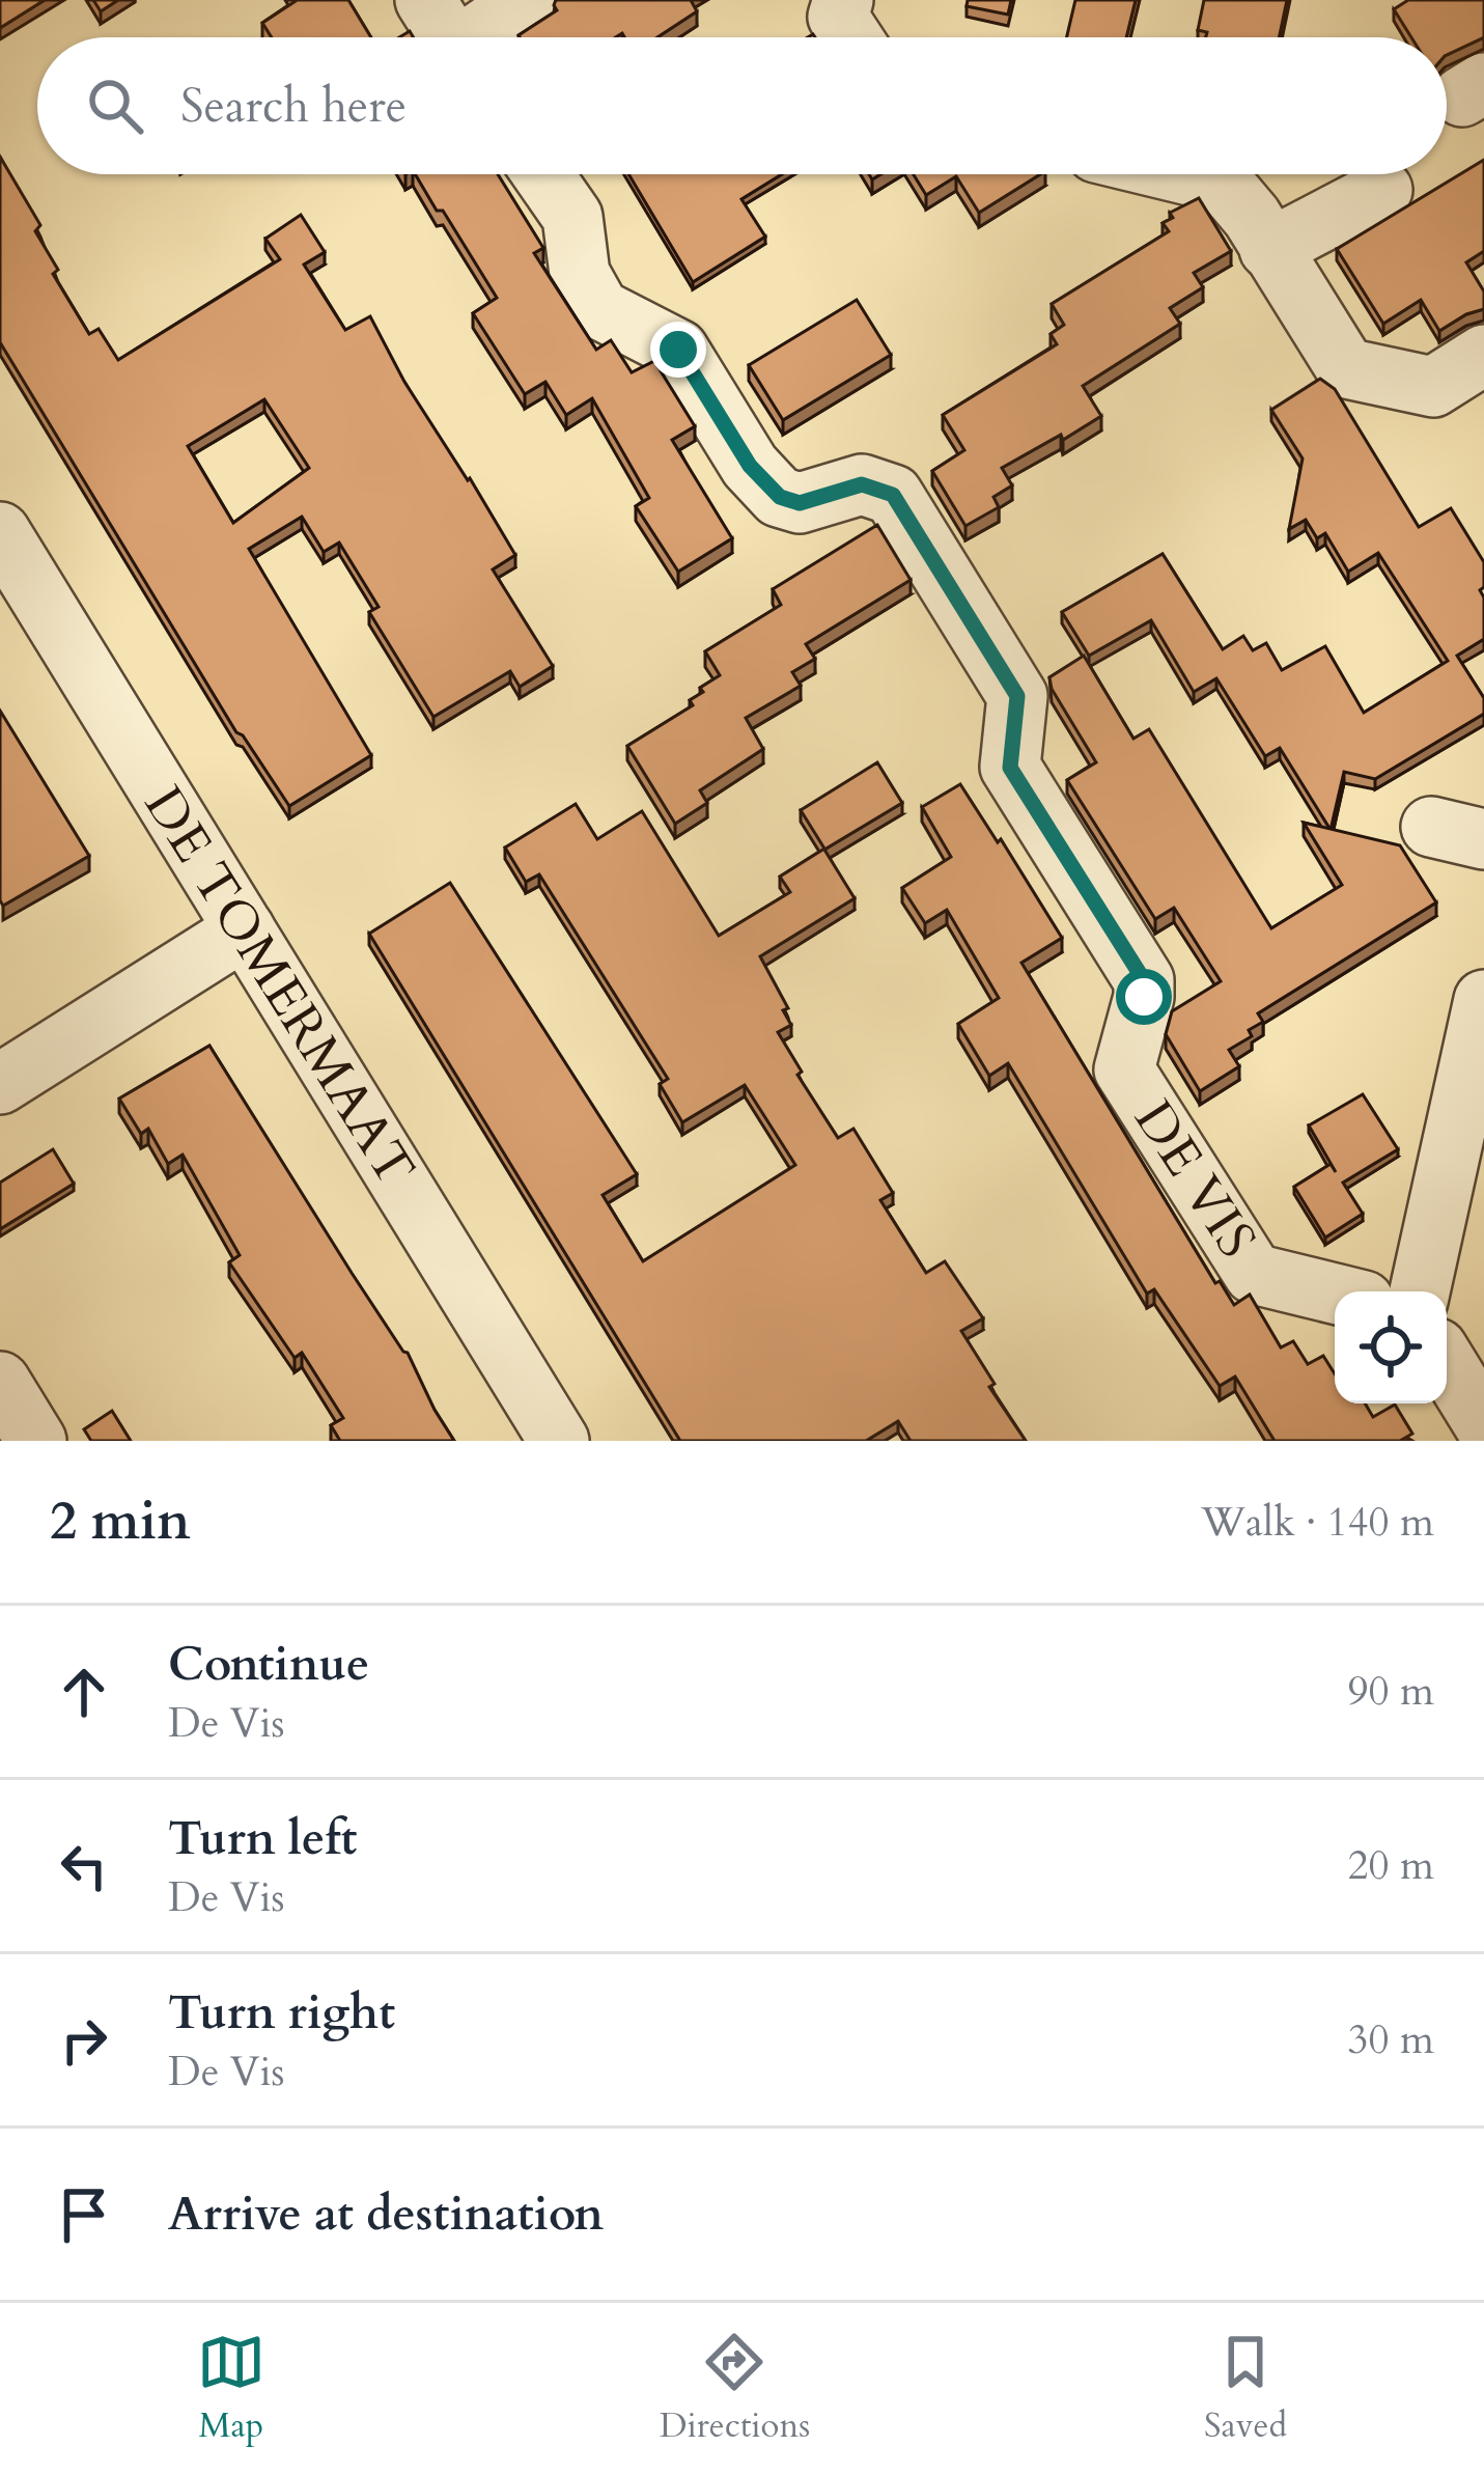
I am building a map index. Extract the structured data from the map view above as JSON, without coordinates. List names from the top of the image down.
{
  "streets": {
    "street": ["DE TOMERMAAT", "DE VIS"]
  },
  "page": {
    "search": "Search here",
    "heading": ["2 min", "Walk · 140 m"],
    "list": [
      ["Continue", "De Vis", "90 m"],
      ["Turn left", "De Vis", "20 m"],
      ["Turn right", "De Vis", "30 m"],
      "Arrive at destination"
    ],
    "nav": ["Map", "Directions", "Saved"]
  }
}
